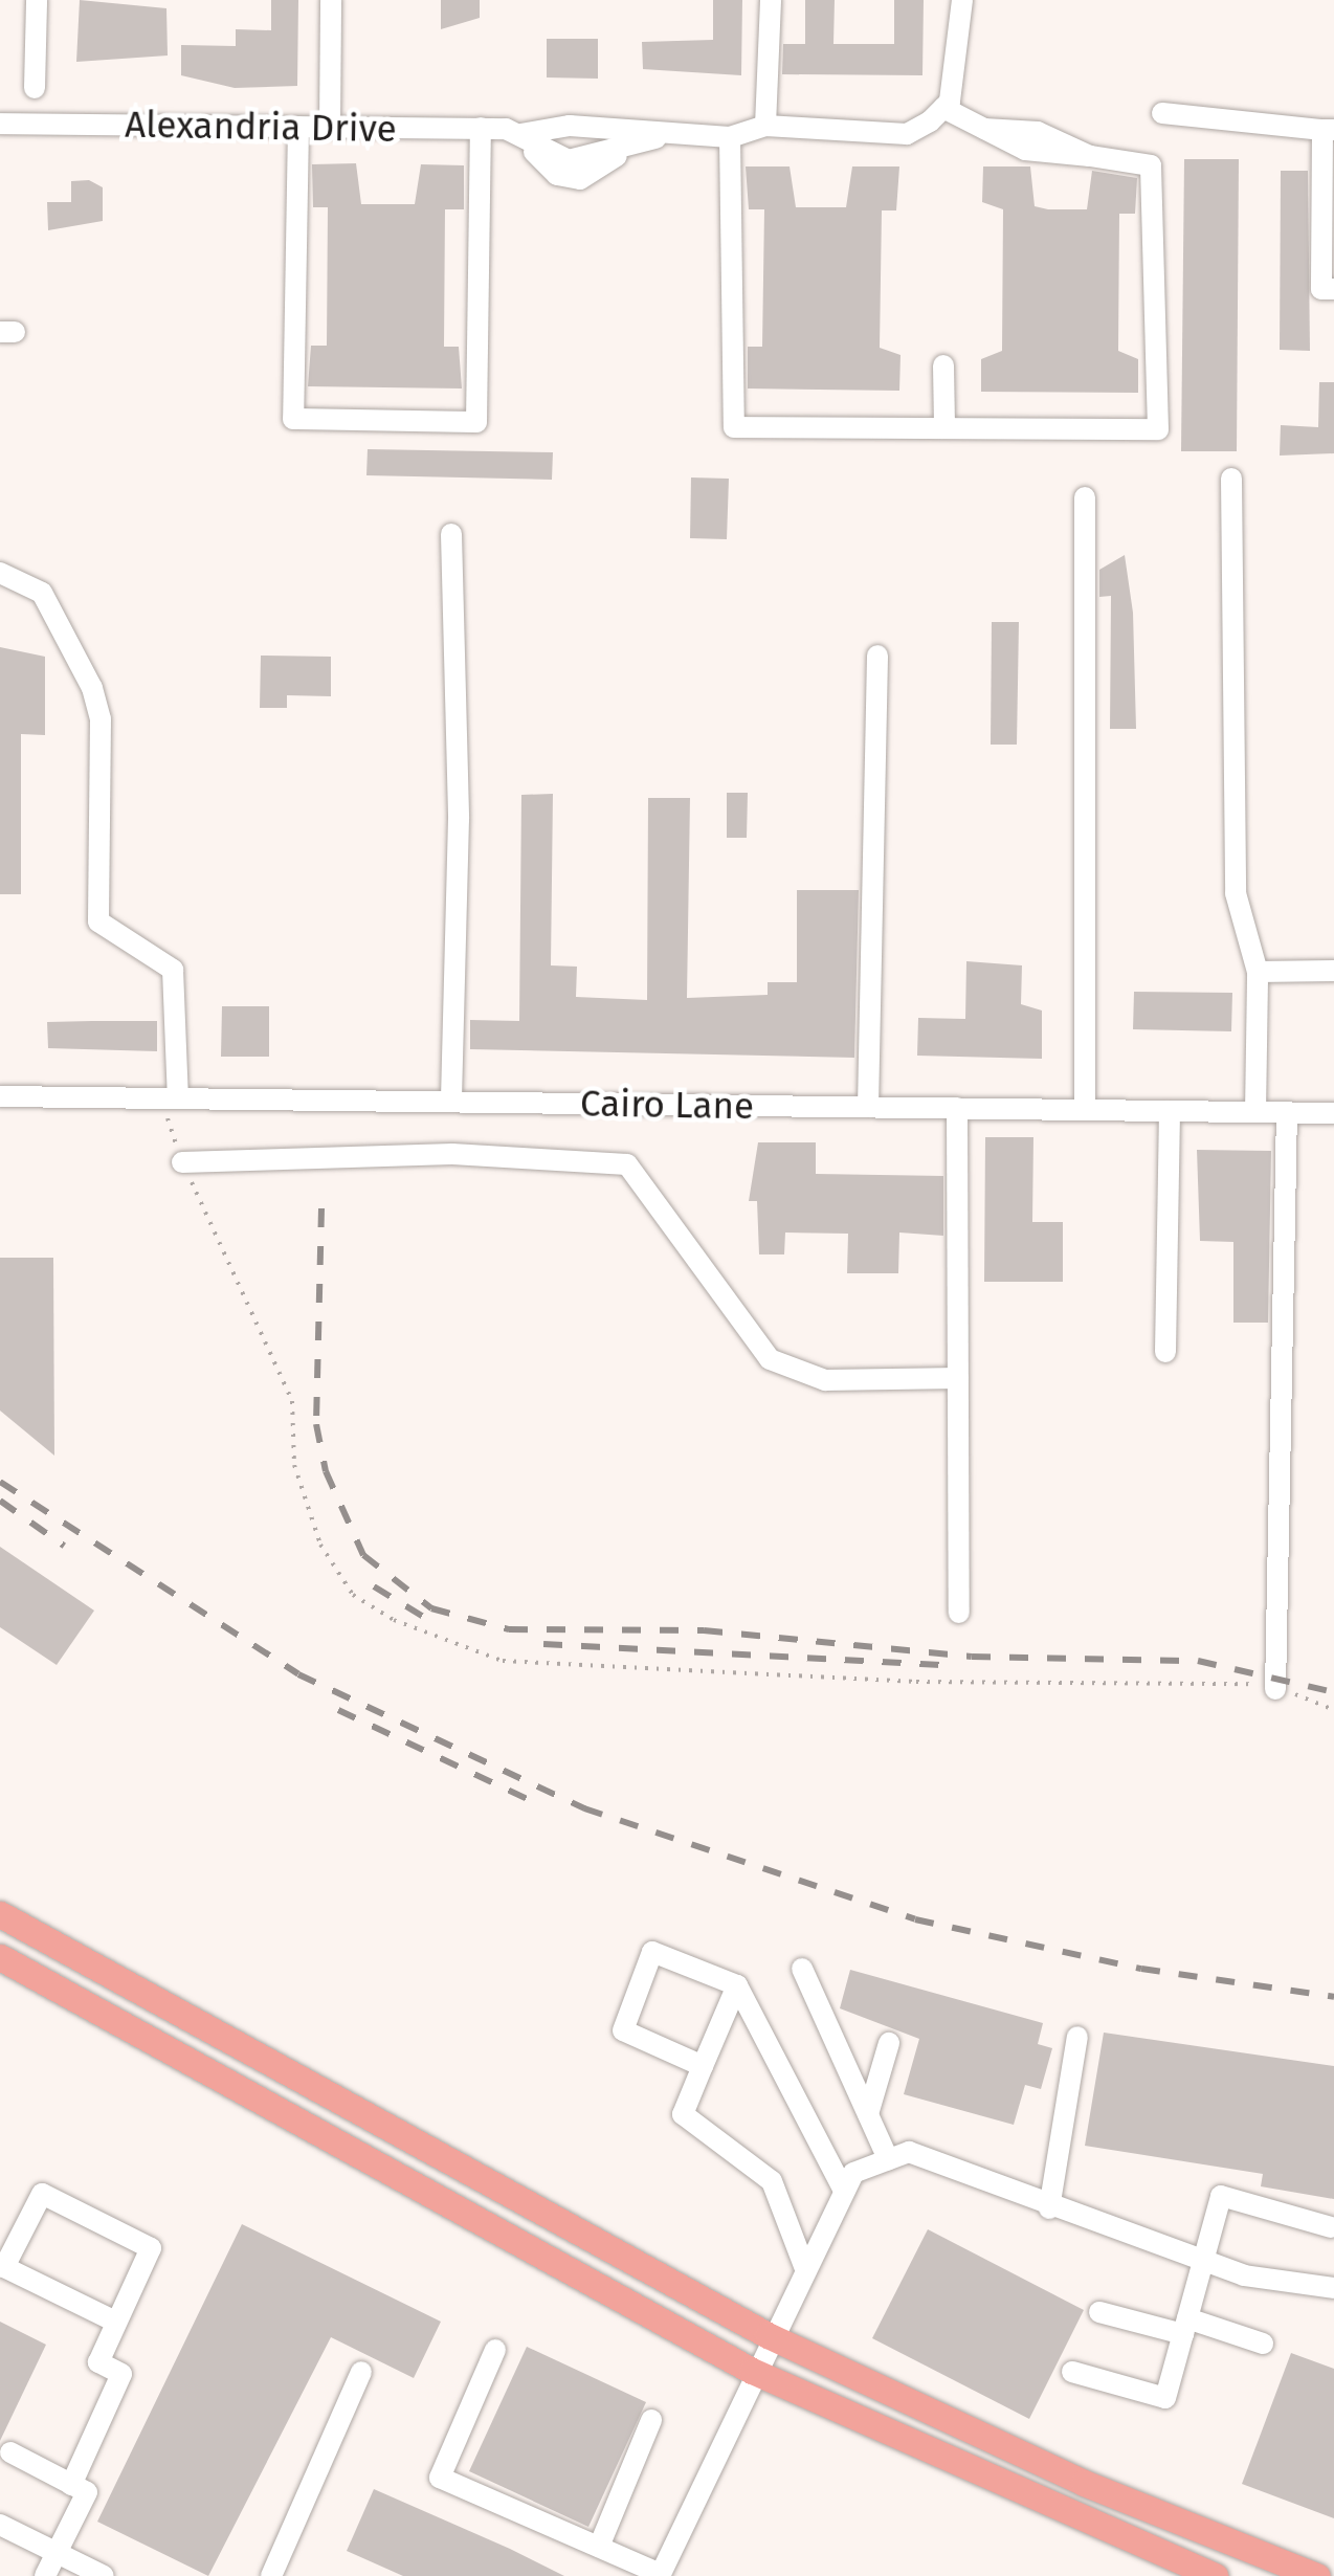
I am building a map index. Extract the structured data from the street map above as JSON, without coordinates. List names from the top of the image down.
{
  "streets": {
    "street": ["Alexandria Drive", "Cairo Lane"]
  }
}
